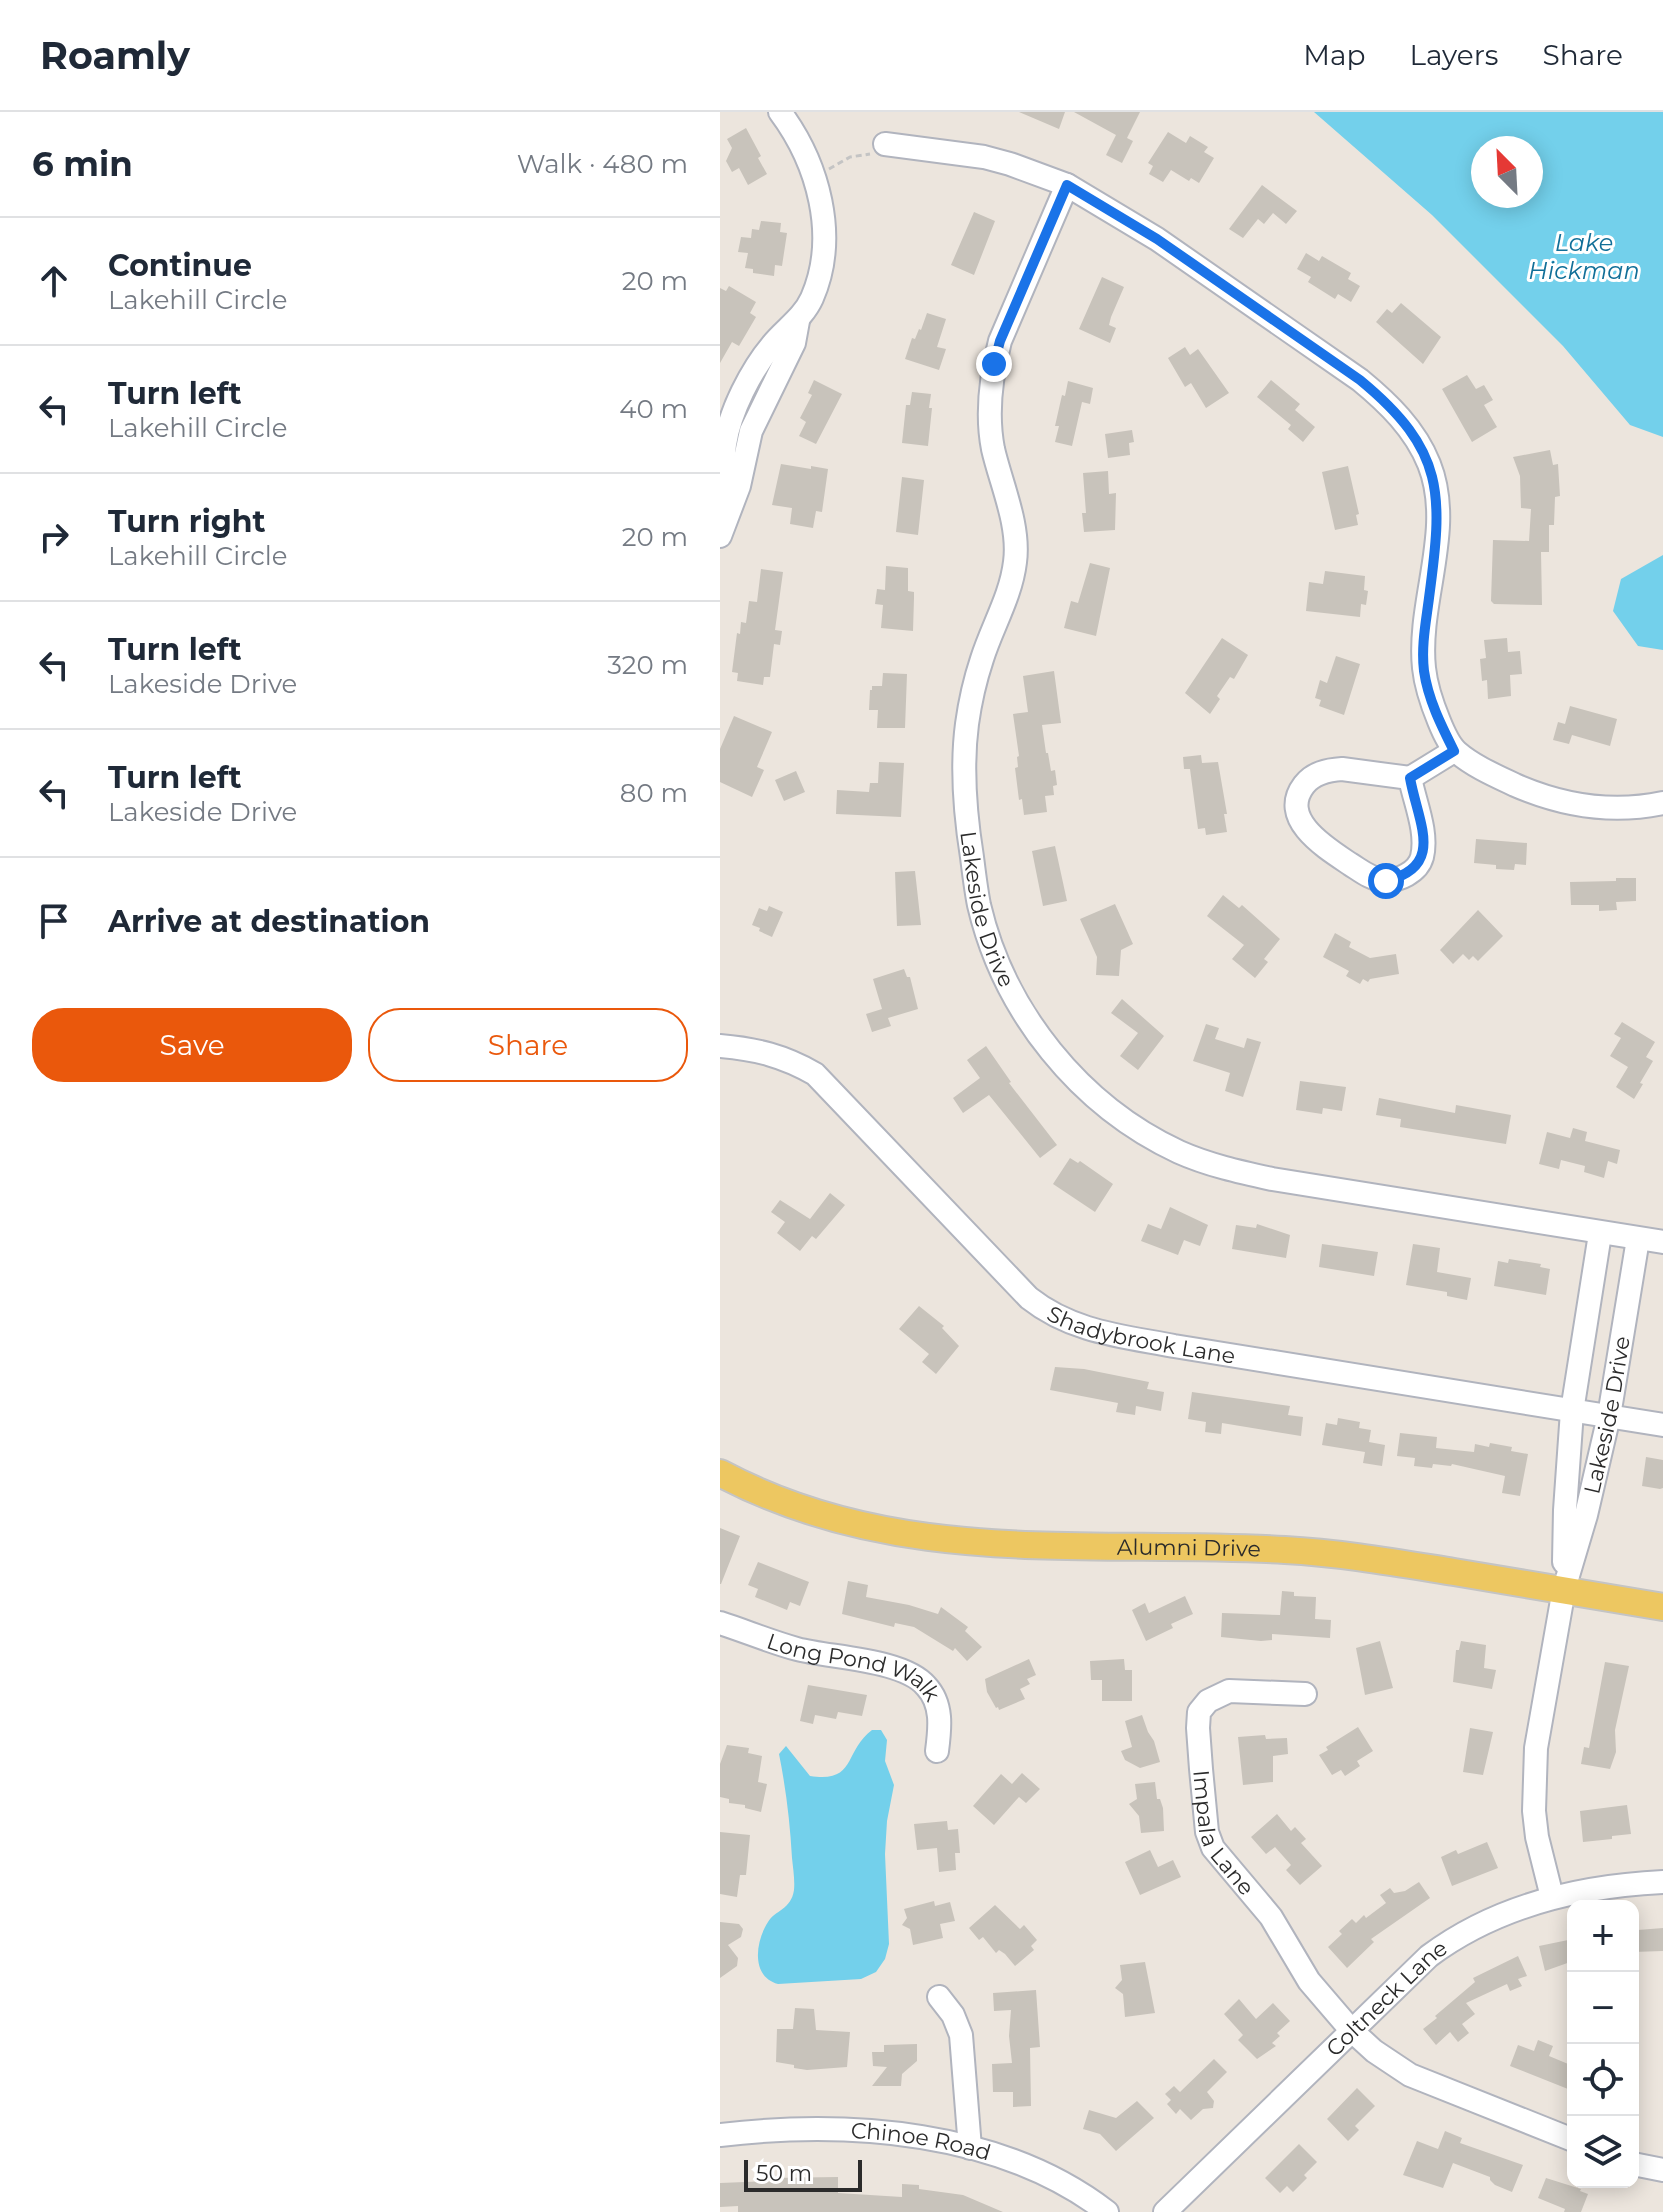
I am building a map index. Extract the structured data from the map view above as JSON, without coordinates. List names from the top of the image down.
{
  "streets": {
    "main road": ["Alumni Drive"],
    "street": [
      "Lakeside Drive",
      "Shadybrook Lane",
      "Long Pond Walk",
      "Impala Lane",
      "Coltneck Lane",
      "Chinoe Road"
    ]
  },
  "crossings": [
    ["Lakeside Drive", "Shadybrook Lane"],
    ["Lakeside Drive", "Alumni Drive"],
    ["Lakeside Drive", "Coltneck Lane"],
    ["Impala Lane", "Coltneck Lane"]
  ],
  "water": ["Lake Hickman"],
  "scale_bar": "50 m",
  "north": "top left",
  "page": {
    "header": "Roamly",
    "nav": ["Map", "Layers", "Share"],
    "heading": ["6 min", "Walk · 480 m"],
    "list": [
      ["Continue", "Lakehill Circle", "20 m"],
      ["Turn left", "Lakehill Circle", "40 m"],
      ["Turn right", "Lakehill Circle", "20 m"],
      ["Turn left", "Lakeside Drive", "320 m"],
      ["Turn left", "Lakeside Drive", "80 m"],
      "Arrive at destination"
    ],
    "buttons": ["Save", "Share"],
    "map_buttons": ["+", "−"],
    "scale": "50 m"
  }
}
